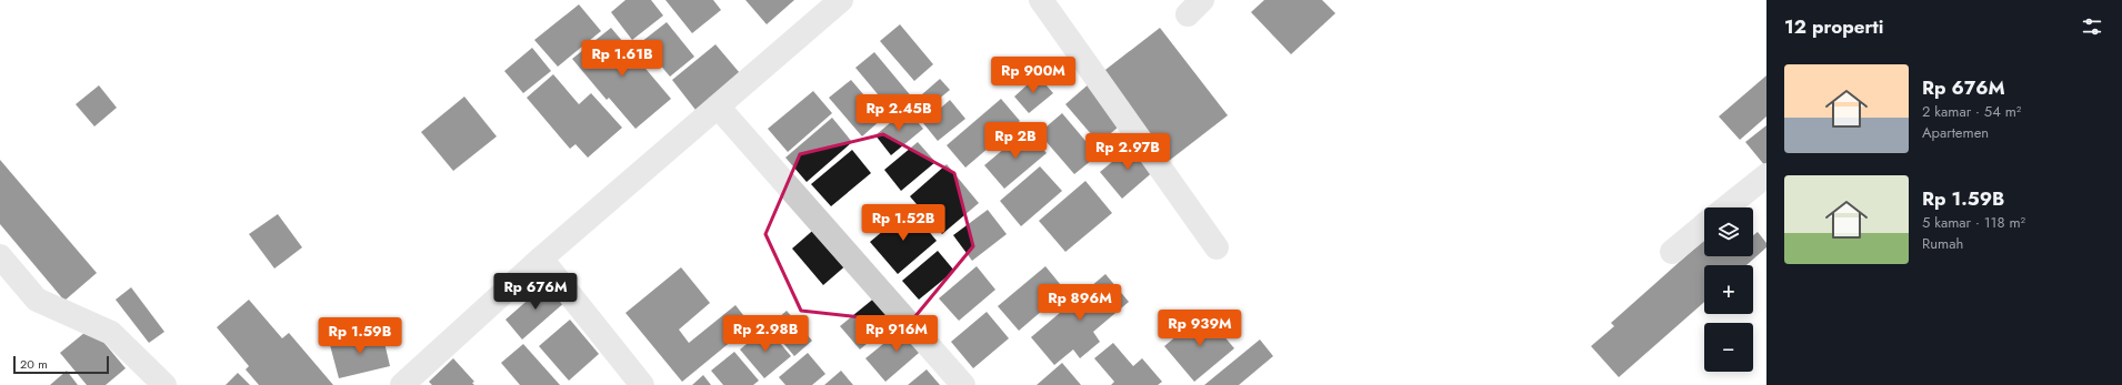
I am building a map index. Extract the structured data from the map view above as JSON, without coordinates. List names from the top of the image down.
{
  "scale_bar": "20 m",
  "page": {
    "heading": "12 properti",
    "price": [
      "Rp 1.61B",
      "Rp 900M",
      "Rp 2.45B",
      "Rp 2B",
      "Rp 2.97B",
      "Rp 1.52B",
      "Rp 676M",
      "Rp 896M",
      "Rp 939M",
      "Rp 2.98B",
      "Rp 916M",
      "Rp 1.59B"
    ],
    "list": [
      {
        "name": "Rp 676M",
        "note": "2 kamar · 54 m² · Apartemen"
      },
      {
        "name": "Rp 1.59B",
        "note": "5 kamar · 118 m² · Rumah"
      }
    ],
    "map_buttons": ["+", "−"],
    "scale": "20 m"
  }
}
